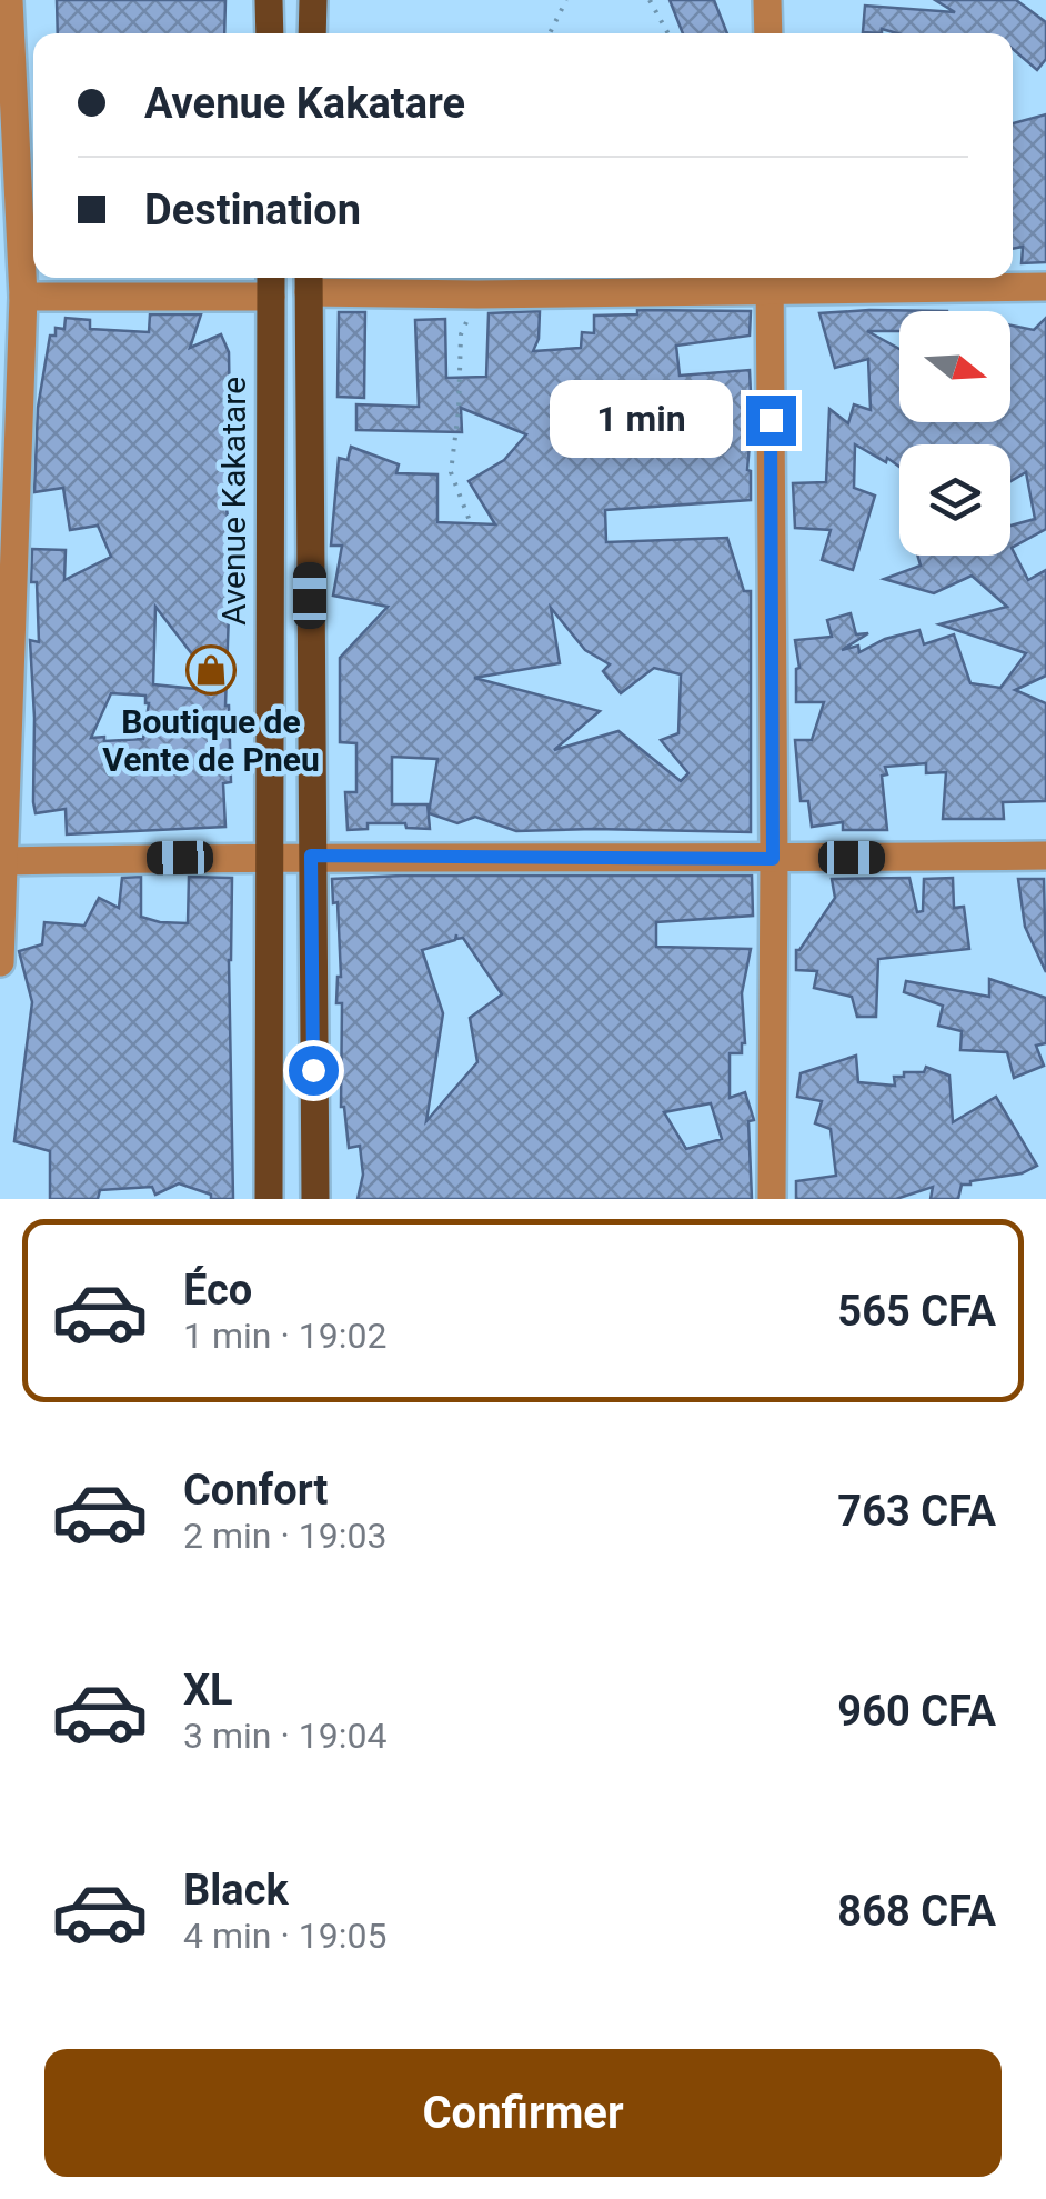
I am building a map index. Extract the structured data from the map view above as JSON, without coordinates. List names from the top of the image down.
{
  "streets": {
    "main road": ["Avenue Kakatare"]
  },
  "places": {
    "shop": ["Boutique de Vente de Pneu"]
  },
  "north": "right",
  "page": {
    "banner": ["Avenue Kakatare", "Destination"],
    "bubble": "1 min",
    "list": [
      {
        "name": "Éco",
        "note": "1 min · 19:02",
        "value": "565 CFA"
      },
      {
        "name": "Confort",
        "note": "2 min · 19:03",
        "value": "763 CFA"
      },
      {
        "name": "XL",
        "note": "3 min · 19:04",
        "value": "960 CFA"
      },
      {
        "name": "Black",
        "note": "4 min · 19:05",
        "value": "868 CFA"
      }
    ],
    "buttons": "Confirmer"
  }
}
